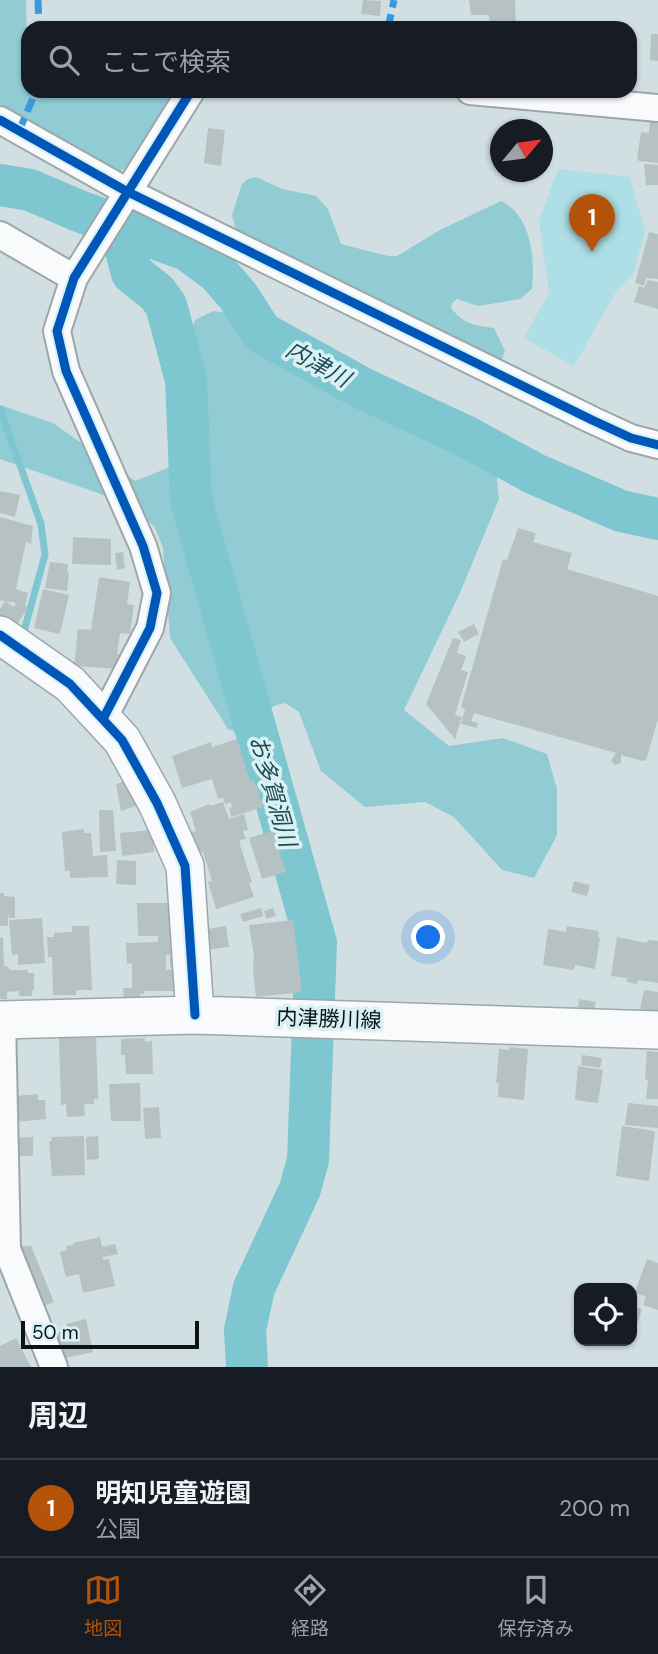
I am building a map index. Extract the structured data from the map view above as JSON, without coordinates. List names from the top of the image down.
{
  "streets": {
    "main road": ["内津勝川線"]
  },
  "water": ["内津川", "お多賀洞川"],
  "scale_bar": "50 m",
  "north": "top right",
  "page": {
    "search": "ここで検索",
    "pins": "1",
    "scale": "50 m",
    "heading": "周辺",
    "list": [
      {
        "mark": "1",
        "name": "明知児童遊園",
        "note": "公園",
        "value": "200 m"
      }
    ],
    "nav": ["地図", "経路", "保存済み"]
  }
}
